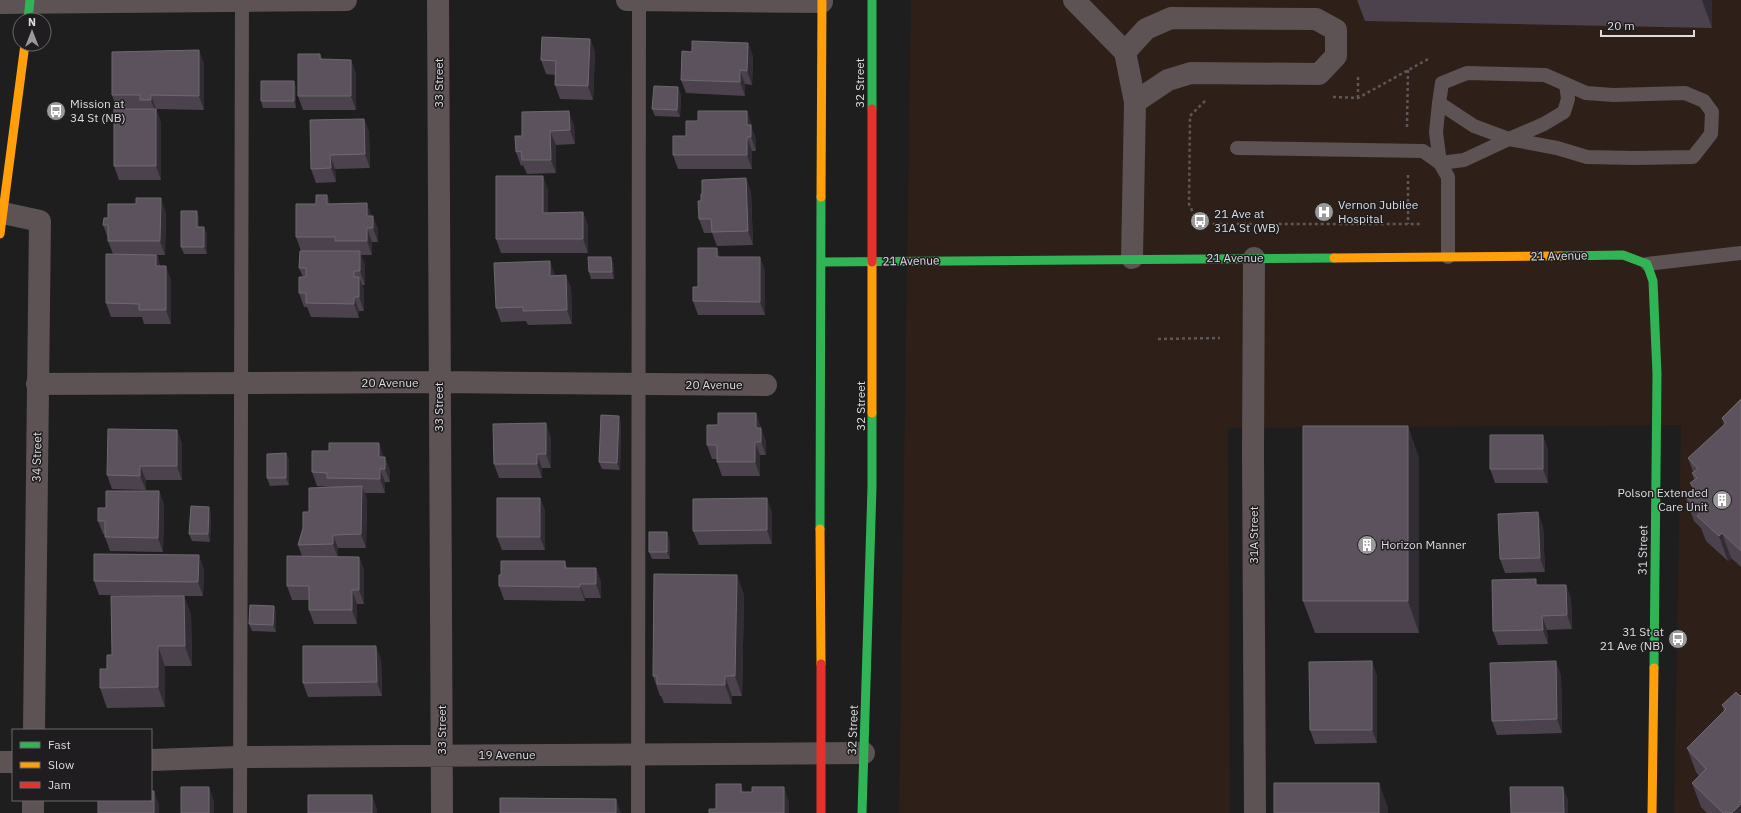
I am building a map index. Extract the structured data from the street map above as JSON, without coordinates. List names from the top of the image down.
{
  "streets": {
    "main road": ["32 Street", "21 Avenue", "31 Street"],
    "street": [
      "33 Street",
      "20 Avenue",
      "34 Street",
      "31A Street",
      "19 Avenue"
    ]
  },
  "crossings": [
    ["33 Street", "20 Avenue"],
    ["33 Street", "19 Avenue"],
    ["32 Street", "21 Avenue"],
    ["32 Street", "19 Avenue"],
    ["21 Avenue", "31A Street"],
    ["21 Avenue", "31 Street"],
    ["20 Avenue", "34 Street"]
  ],
  "places": {
    "bus stop": ["Mission at 34 St (NB)", "21 Ave at 31A St (WB)", "31 St at 21 Ave (NB)"],
    "hospital": ["Vernon Jubilee Hospital"],
    "building": ["Polson Extended Care Unit", "Horizon Manner"]
  },
  "legend": ["Fast", "Slow", "Jam"],
  "scale_bar": "20 m",
  "north": "top"
}
